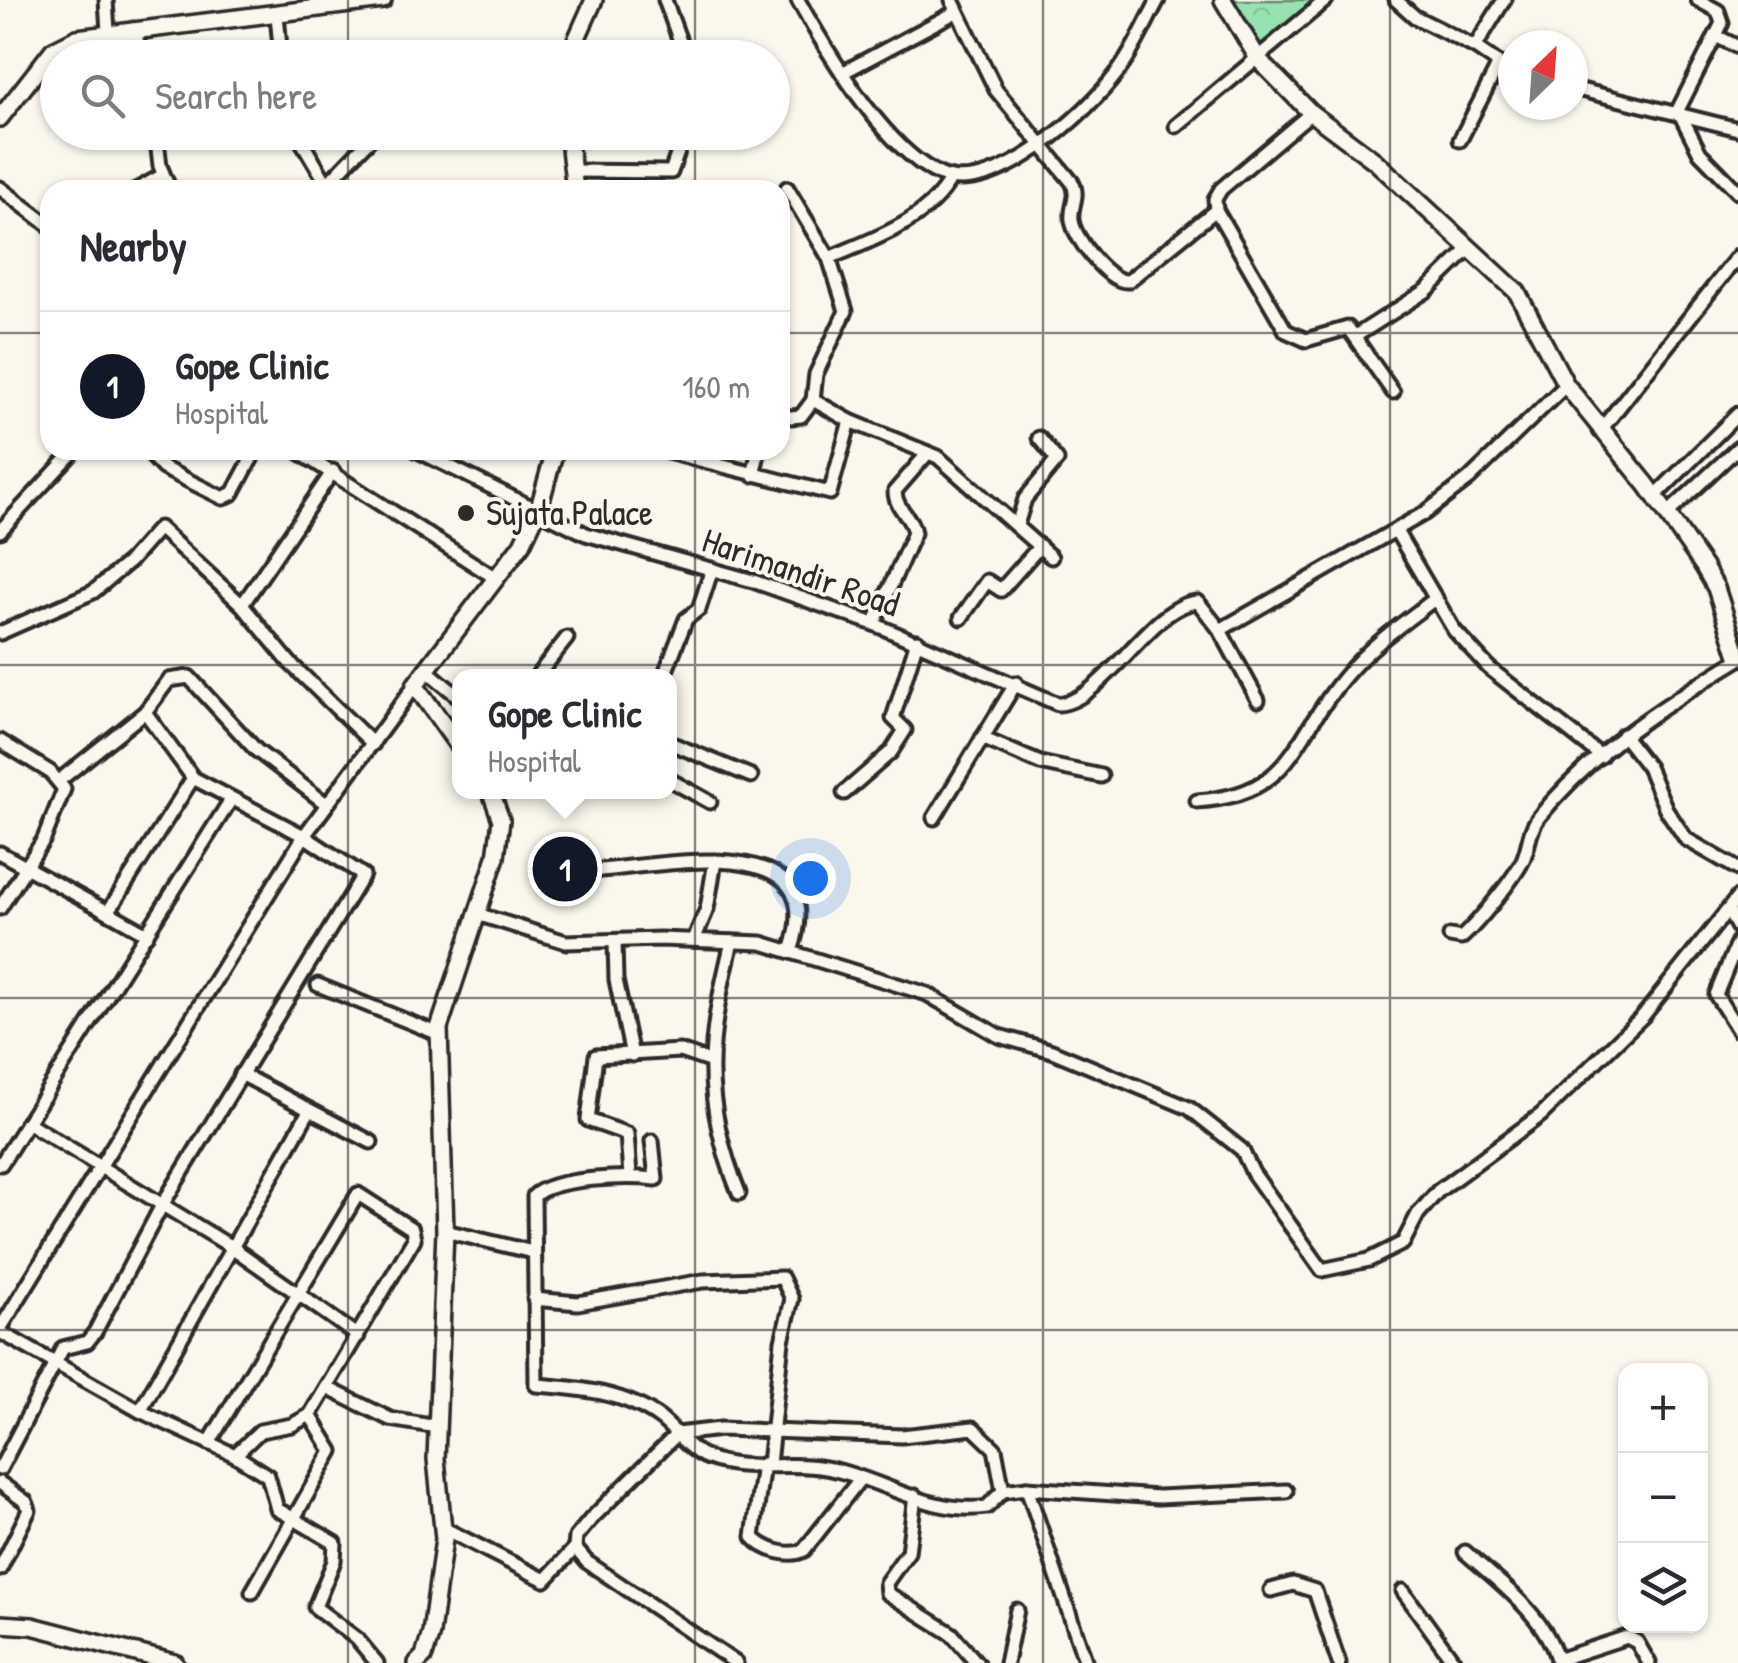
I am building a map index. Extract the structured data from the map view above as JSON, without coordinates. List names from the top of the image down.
{
  "streets": {
    "street": ["Harimandir Road"]
  },
  "places": ["Sujata Palace"],
  "north": "top right",
  "page": {
    "search": "Search here",
    "heading": "Nearby",
    "list": [
      {
        "mark": "1",
        "name": "Gope Clinic",
        "note": "Hospital",
        "value": "160 m"
      }
    ],
    "popup": ["Gope Clinic", "Hospital"],
    "pins": "1",
    "map_buttons": ["+", "−"]
  }
}
